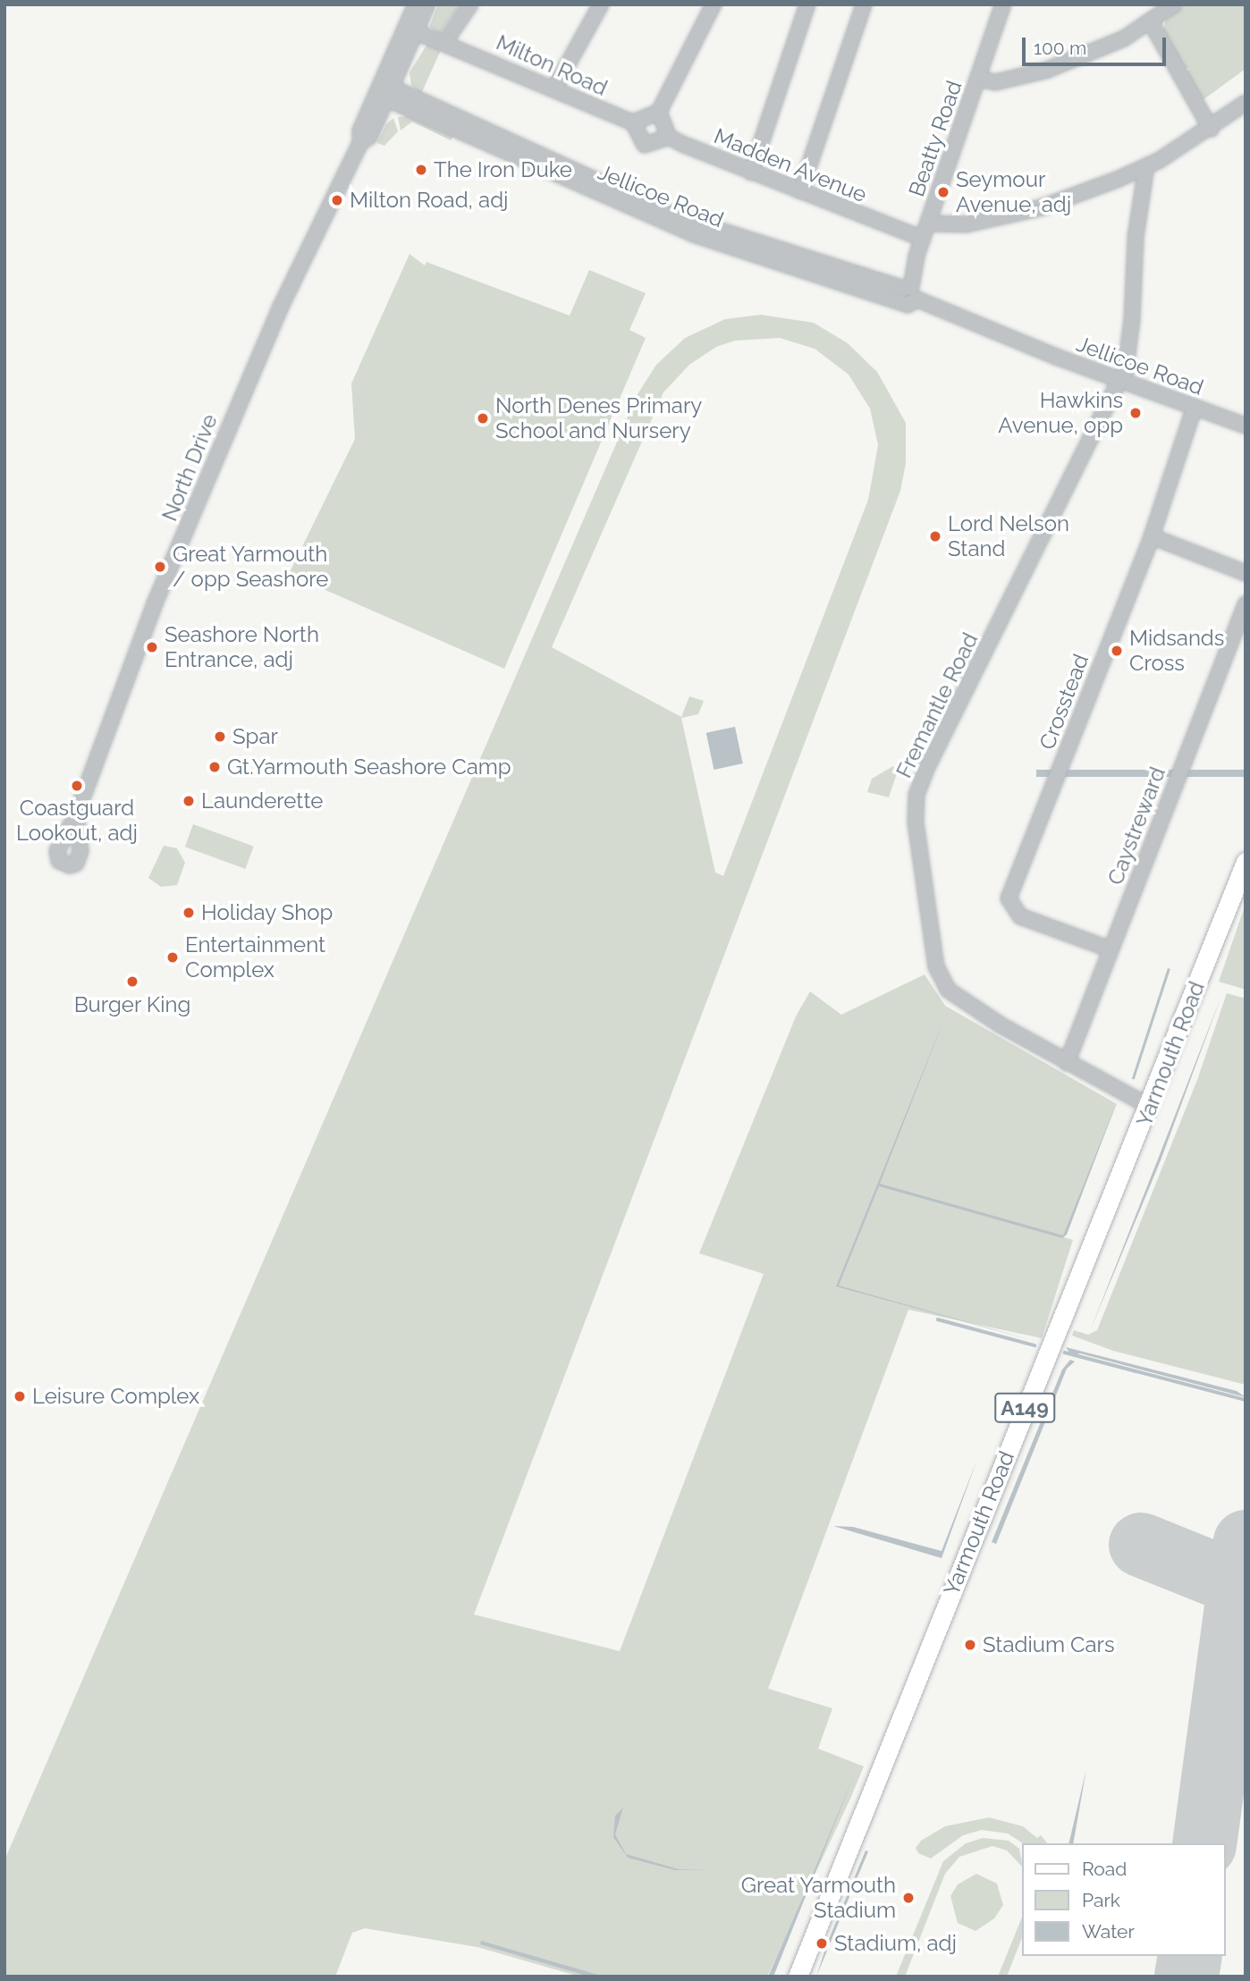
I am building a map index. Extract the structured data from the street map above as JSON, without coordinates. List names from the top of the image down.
{
  "streets": {
    "main road": ["Yarmouth Road", "A149"],
    "street": [
      "Milton Road",
      "Beatty Road",
      "Madden Avenue",
      "Jellicoe Road",
      "North Drive",
      "Crosstead",
      "Fremantle Road",
      "Caystreward"
    ]
  },
  "crossings": [
    ["Milton Road", "Madden Avenue"],
    ["Milton Road", "North Drive"],
    ["Beatty Road", "Madden Avenue"],
    ["Beatty Road", "Jellicoe Road"],
    ["Jellicoe Road", "North Drive"],
    ["Jellicoe Road", "Crosstead"],
    ["Jellicoe Road", "Fremantle Road"],
    ["Crosstead", "Caystreward"],
    ["Fremantle Road", "Caystreward"],
    ["Fremantle Road", "Yarmouth Road"]
  ],
  "places": [
    "The Iron Duke",
    "Seymour Avenue, adj",
    "Milton Road, adj",
    "Hawkins Avenue, opp",
    "North Denes Primary School and Nursery",
    "Lord Nelson Stand",
    "Great Yarmouth / opp Seashore",
    "Seashore North Entrance, adj",
    "Midsands Cross",
    "Spar",
    "Gt.Yarmouth Seashore Camp",
    "Coastguard Lookout, adj",
    "Launderette",
    "Holiday Shop",
    "Entertainment Complex",
    "Burger King",
    "Leisure Complex",
    "Stadium Cars",
    "Great Yarmouth Stadium",
    "Stadium, adj"
  ],
  "legend": ["Road", "Park", "Water"],
  "scale_bar": "100 m"
}
